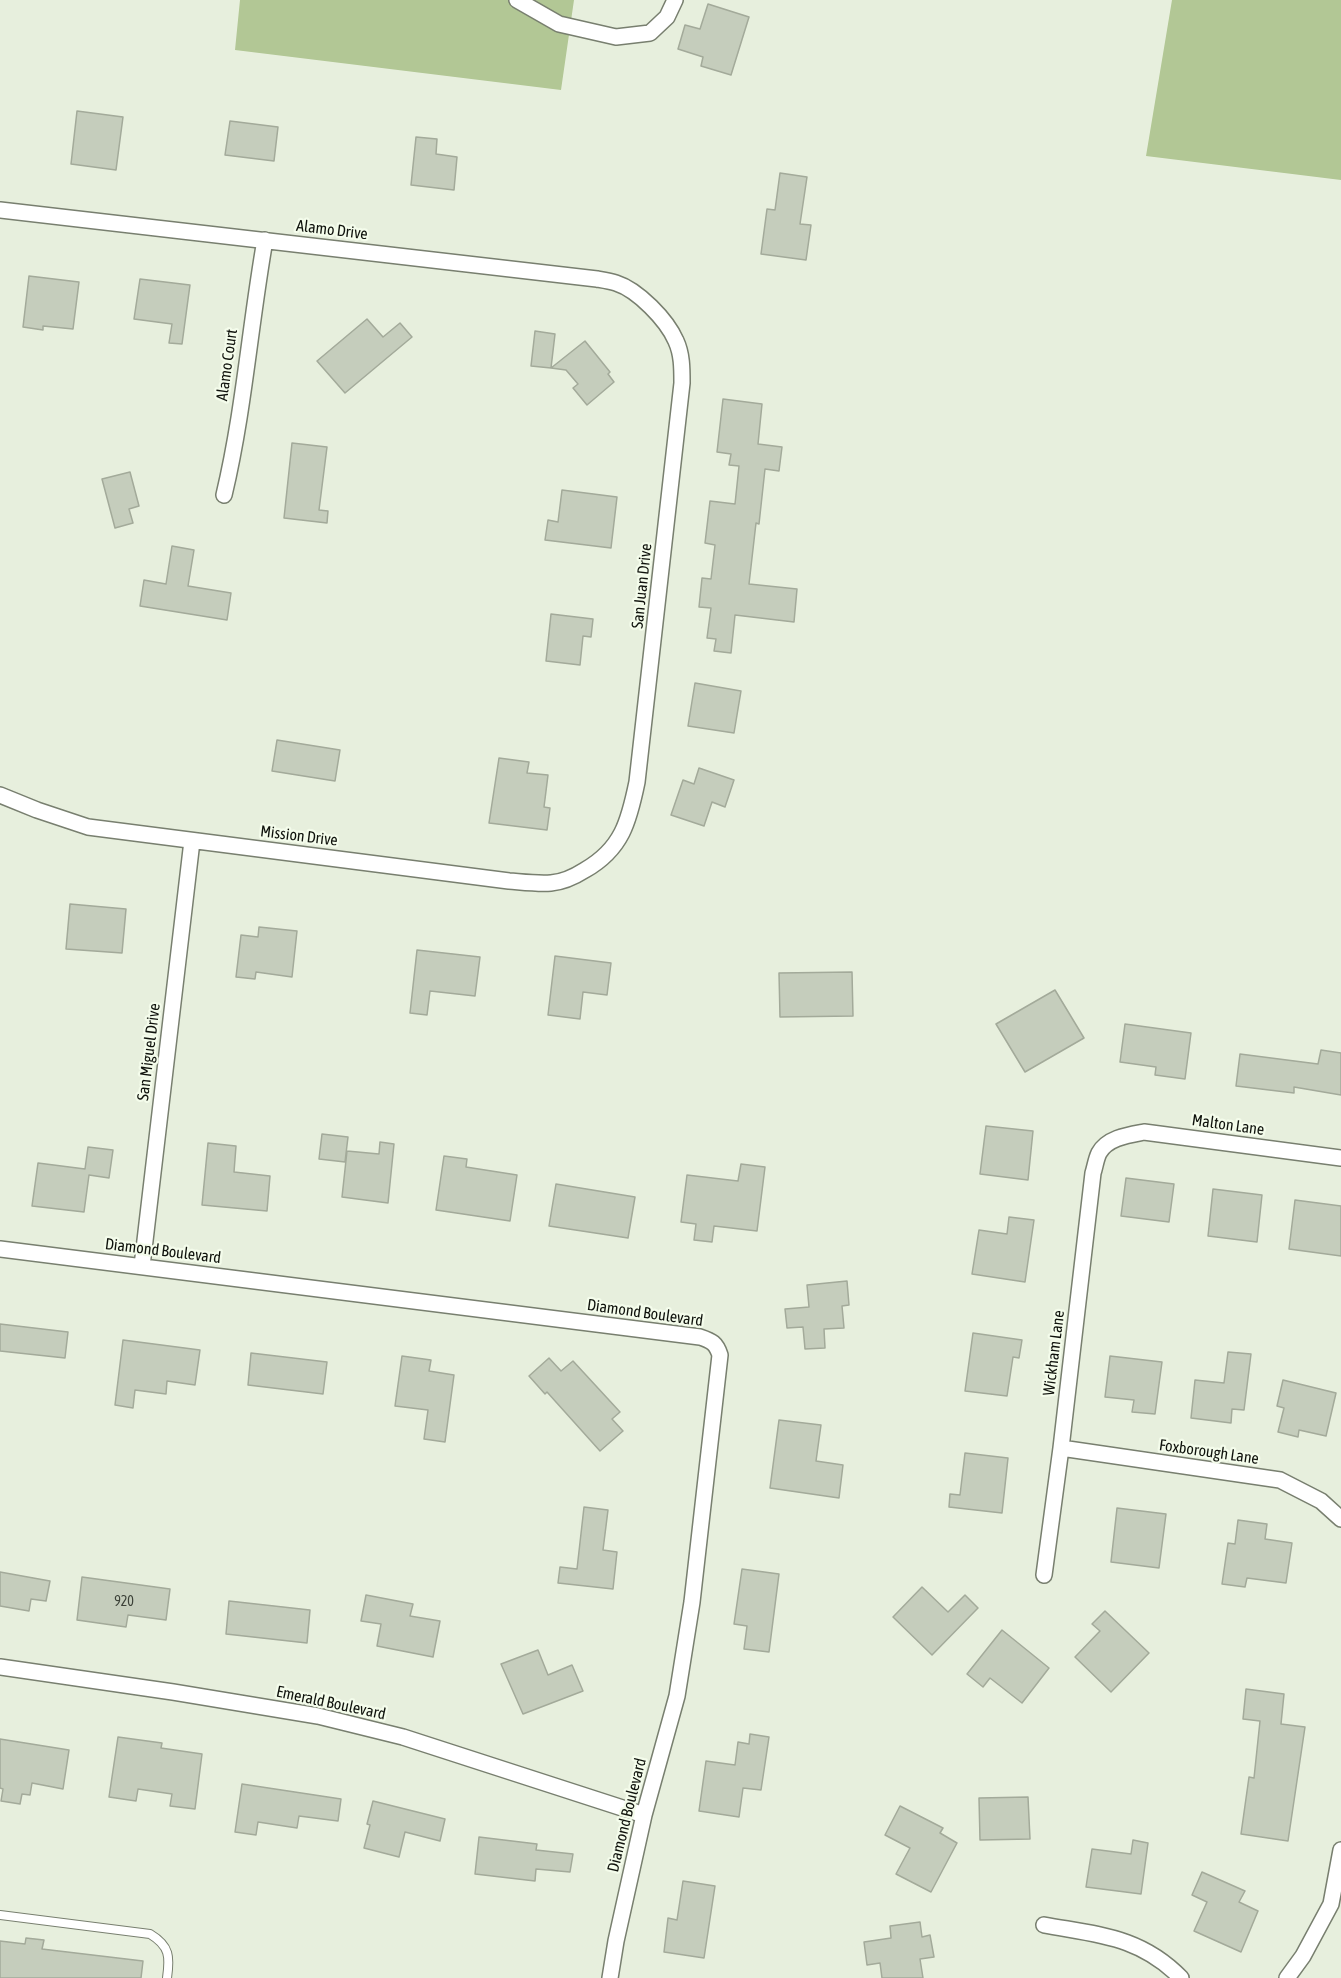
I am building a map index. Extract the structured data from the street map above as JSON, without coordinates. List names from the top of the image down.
{
  "streets": {
    "street": [
      "Alamo Drive",
      "Alamo Court",
      "San Juan Drive",
      "Mission Drive",
      "San Miguel Drive",
      "Malton Lane",
      "Diamond Boulevard",
      "Wickham Lane",
      "Foxborough Lane",
      "Emerald Boulevard"
    ]
  },
  "crossings": [
    ["Alamo Drive", "Alamo Court"],
    ["Alamo Drive", "San Juan Drive"],
    ["San Juan Drive", "Mission Drive"],
    ["Mission Drive", "San Miguel Drive"],
    ["San Miguel Drive", "Diamond Boulevard"],
    ["Malton Lane", "Wickham Lane"],
    ["Diamond Boulevard", "Emerald Boulevard"],
    ["Wickham Lane", "Foxborough Lane"]
  ],
  "house_numbers": ["920"]
}
